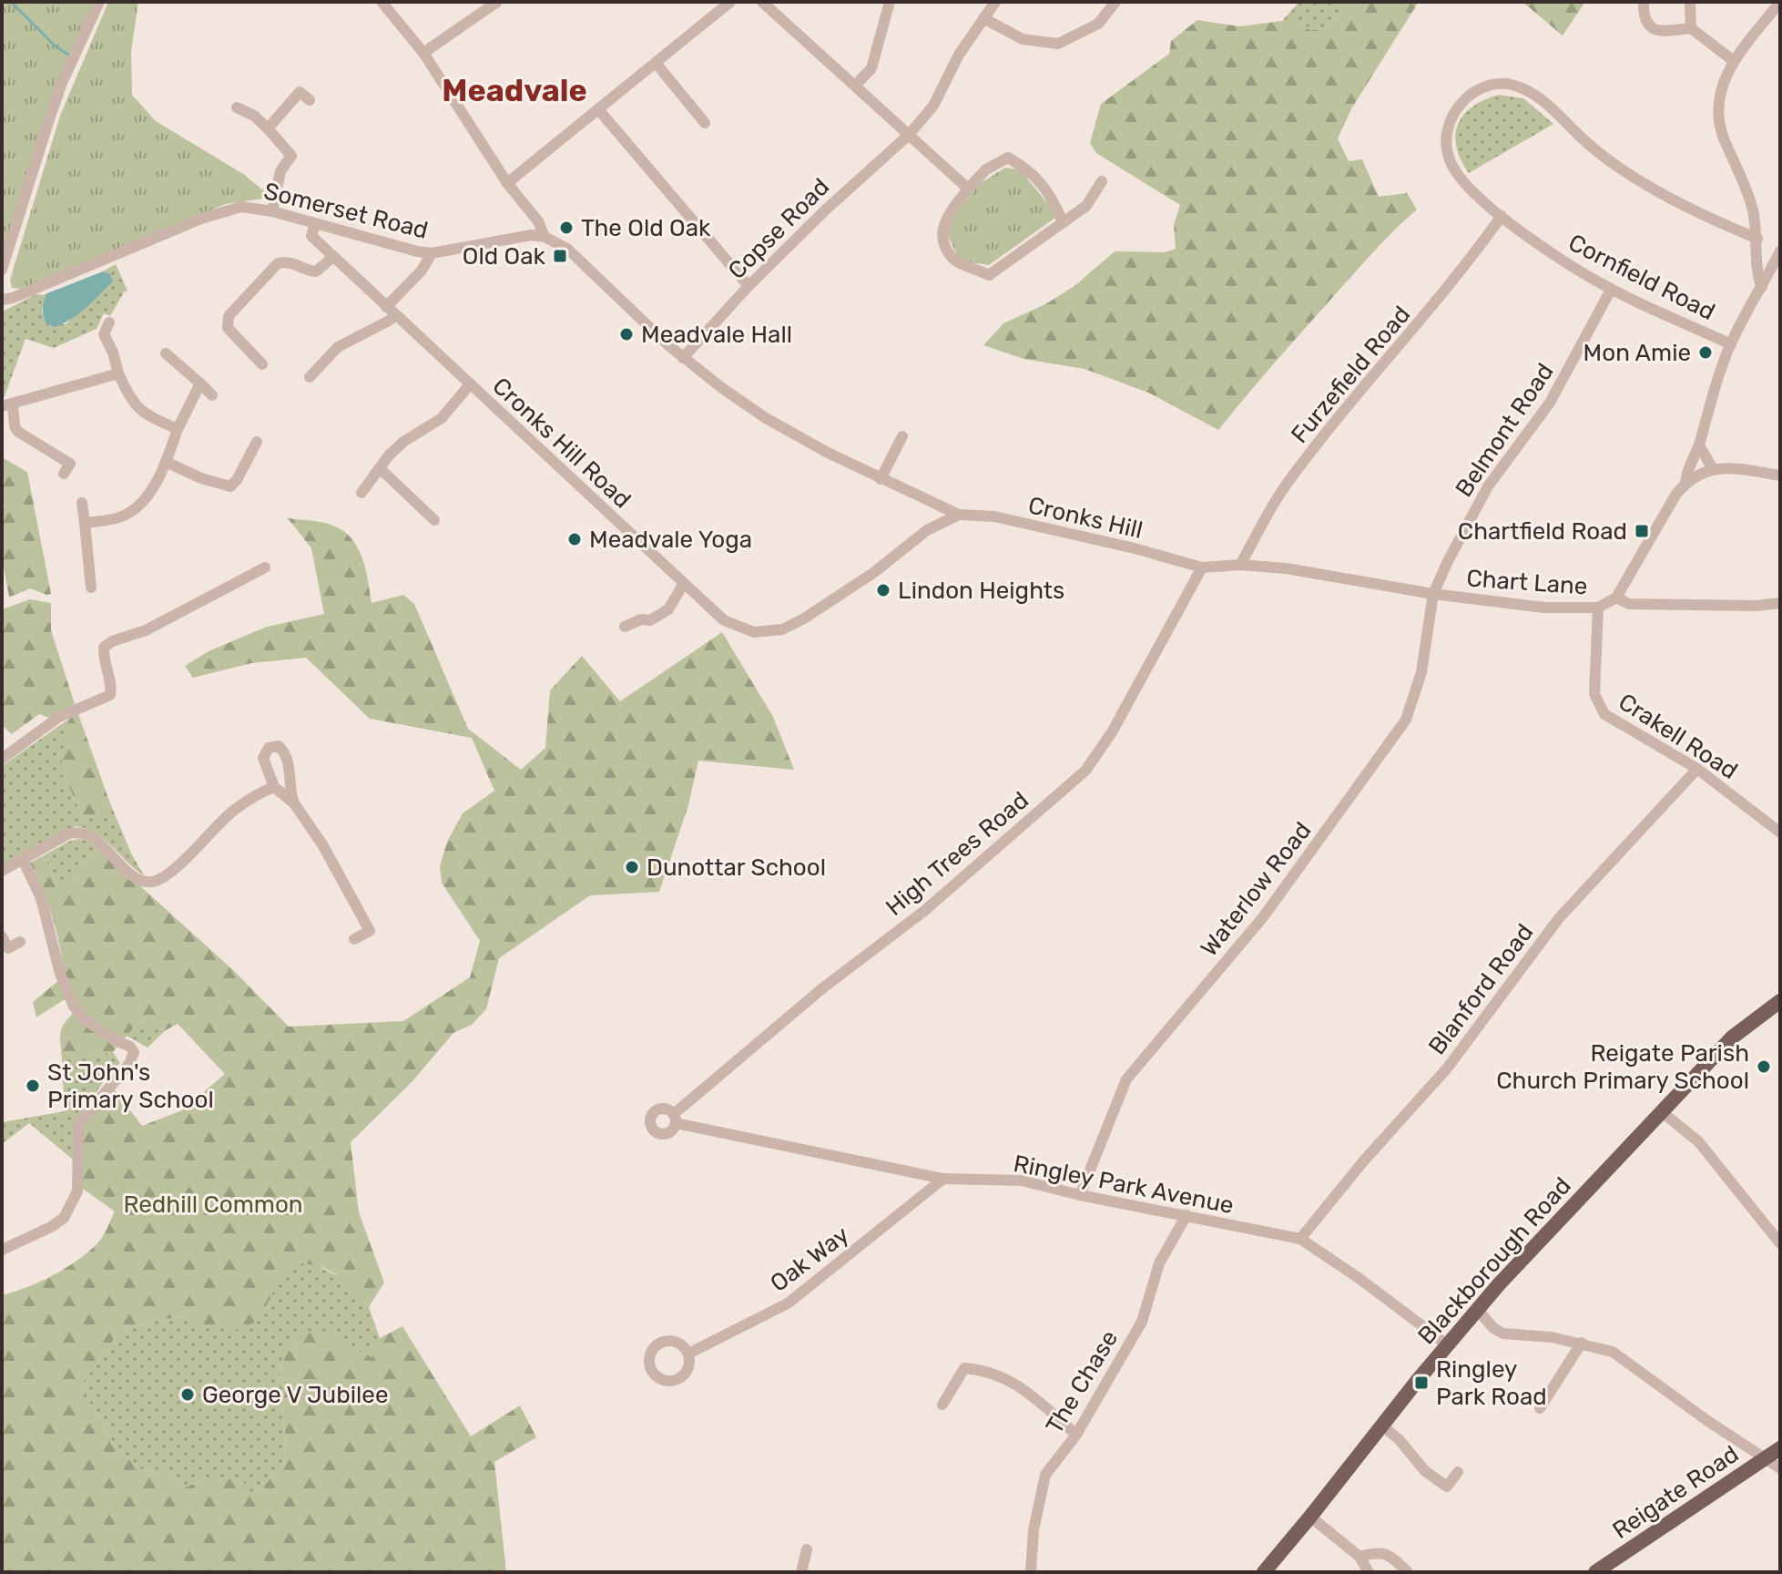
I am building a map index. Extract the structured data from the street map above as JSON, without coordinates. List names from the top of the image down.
{
  "streets": {
    "main road": ["Blackborough Road", "Reigate Road"],
    "street": [
      "Somerset Road",
      "Copse Road",
      "Cornfield Road",
      "Furzefield Road",
      "Belmont Road",
      "Cronks Hill Road",
      "Cronks Hill",
      "Chart Lane",
      "Crakell Road",
      "High Trees Road",
      "Waterlow Road",
      "Blanford Road",
      "Ringley Park Avenue",
      "Oak Way",
      "The Chase"
    ]
  },
  "crossings": [
    ["Somerset Road", "Cronks Hill Road"],
    ["Cornfield Road", "Furzefield Road"],
    ["Cornfield Road", "Belmont Road"],
    ["Furzefield Road", "Chart Lane"],
    ["Belmont Road", "Chart Lane"],
    ["Belmont Road", "Waterlow Road"],
    ["Cronks Hill Road", "Cronks Hill"],
    ["Cronks Hill", "Chart Lane"],
    ["Cronks Hill", "High Trees Road"],
    ["Chart Lane", "Crakell Road"],
    ["Chart Lane", "High Trees Road"],
    ["Chart Lane", "Waterlow Road"],
    ["Crakell Road", "Blanford Road"],
    ["High Trees Road", "Ringley Park Avenue"],
    ["Waterlow Road", "Ringley Park Avenue"],
    ["Blanford Road", "Ringley Park Avenue"],
    ["Ringley Park Avenue", "Oak Way"],
    ["Ringley Park Avenue", "Blackborough Road"],
    ["Ringley Park Avenue", "The Chase"]
  ],
  "districts": ["Meadvale"],
  "parks": ["Redhill Common"],
  "places": {
    "other": [
      "The Old Oak",
      "Meadvale Hall",
      "Mon Amie",
      "Meadvale Yoga",
      "Lindon Heights",
      "Dunottar School",
      "Reigate Parish Church Primary School",
      "St John's Primary School",
      "George V Jubilee"
    ],
    "transit": ["Old Oak", "Chartfield Road", "Ringley Park Road"]
  }
}
